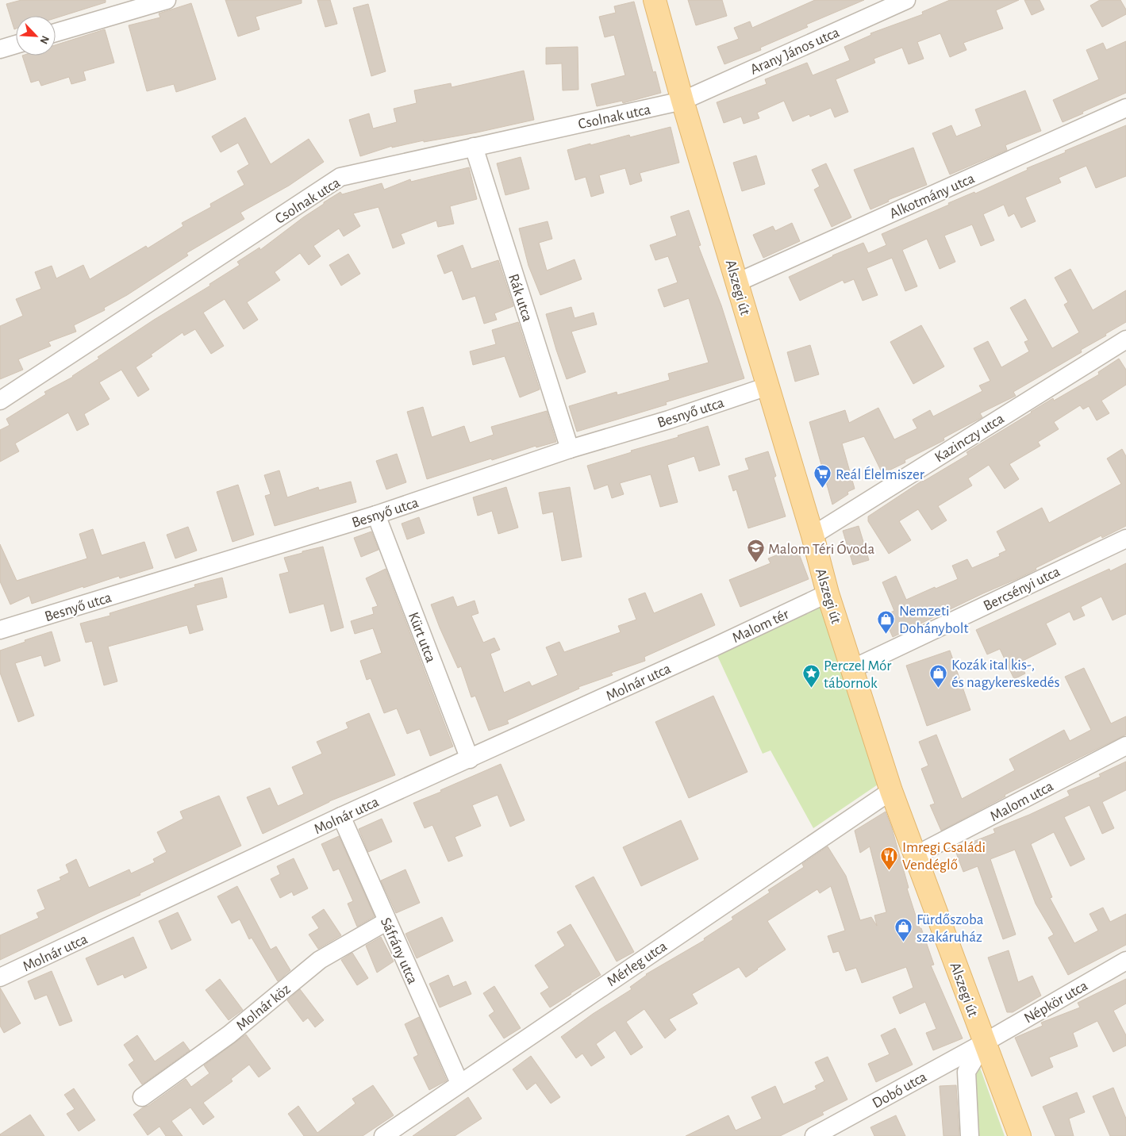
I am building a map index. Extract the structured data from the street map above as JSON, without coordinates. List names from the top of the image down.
{
  "streets": {
    "main road": ["Alszegi út"],
    "street": [
      "Arany János utca",
      "Csolnak utca",
      "Alkotmány utca",
      "Rák utca",
      "Besnyő utca",
      "Kazinczy utca",
      "Bercsényi utca",
      "Malom tér",
      "Kürt utca",
      "Molnár utca",
      "Malom utca",
      "Sáfrány utca",
      "Mérleg utca",
      "Népkör utca",
      "Molnár köz",
      "Dobó utca"
    ]
  },
  "crossings": [
    ["Arany János utca", "Csolnak utca"],
    ["Arany János utca", "Alszegi út"],
    ["Csolnak utca", "Alszegi út"],
    ["Csolnak utca", "Rák utca"],
    ["Alkotmány utca", "Alszegi út"],
    ["Alszegi út", "Besnyő utca"],
    ["Alszegi út", "Kazinczy utca"],
    ["Alszegi út", "Bercsényi utca"],
    ["Alszegi út", "Malom tér"],
    ["Alszegi út", "Malom utca"],
    ["Alszegi út", "Mérleg utca"],
    ["Alszegi út", "Népkör utca"],
    ["Alszegi út", "Dobó utca"],
    ["Rák utca", "Besnyő utca"],
    ["Besnyő utca", "Kürt utca"],
    ["Malom tér", "Molnár utca"],
    ["Kürt utca", "Molnár utca"],
    ["Molnár utca", "Sáfrány utca"],
    ["Sáfrány utca", "Mérleg utca"],
    ["Sáfrány utca", "Molnár köz"],
    ["Népkör utca", "Dobó utca"]
  ],
  "places": {
    "supermarket": ["Reál Élelmiszer"],
    "school or university": ["Malom Téri Óvoda"],
    "shop": ["Nemzeti Dohánybolt", "Kozák ital kis-, és nagykereskedés", "Fürdőszoba szakáruház"],
    "place": ["Perczel Mór tábornok"],
    "restaurant": ["Imregi Családi Vendéglő"]
  },
  "north": "bottom right"
}
